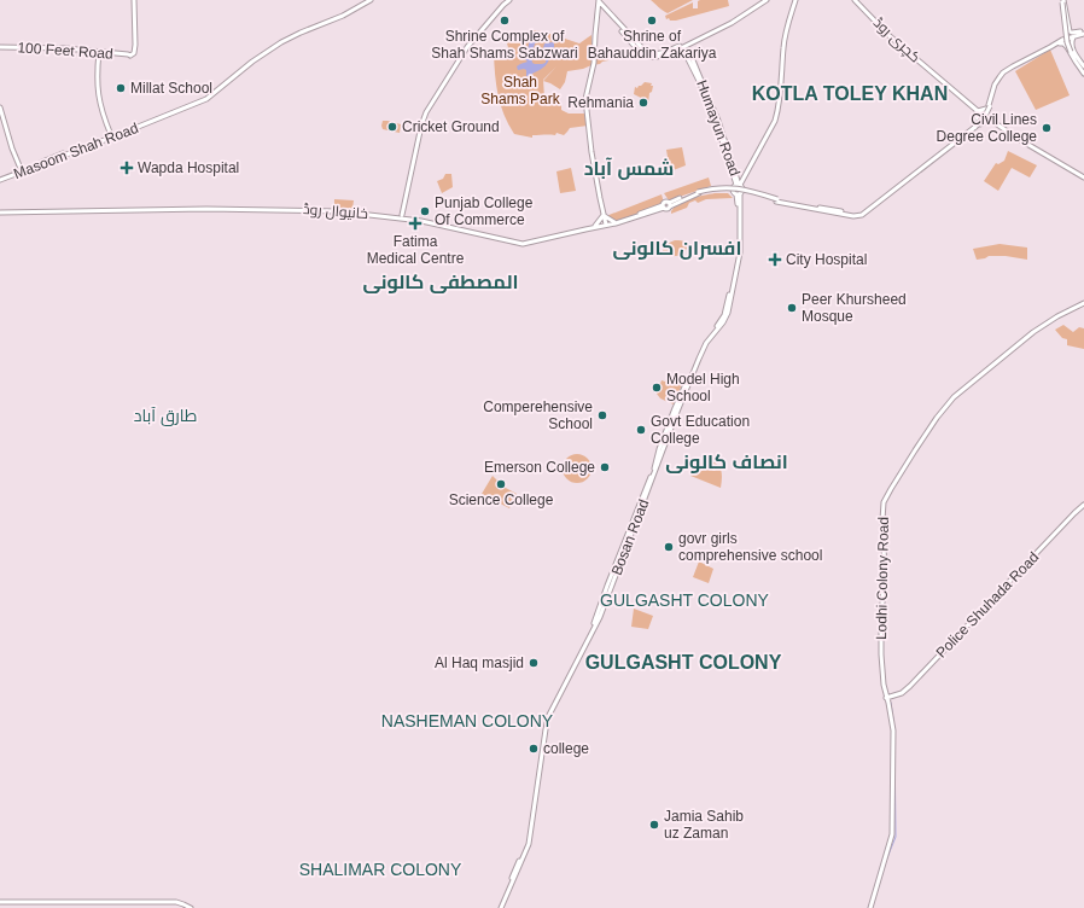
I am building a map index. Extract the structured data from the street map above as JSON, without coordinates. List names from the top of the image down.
{
  "streets": {
    "main road": [
      "کچری روڈ",
      "100 Feet Road",
      "Humayun Road",
      "Masoom Shah Road",
      "خانیوال روڈ",
      "Bosan Road",
      "Lodhi Colony Road",
      "Police Shuhada Road"
    ]
  },
  "crossings": [
    ["کچری روڈ", "خانیوال روڈ"],
    ["Humayun Road", "Bosan Road"],
    ["Lodhi Colony Road", "Police Shuhada Road"]
  ],
  "districts": [
    "KOTLA TOLEY KHAN",
    "شمس آباد",
    "افسران کالونی",
    "المصطفی کالونی",
    "طارق آباد",
    "انصاف کالونی",
    "GULGASHT COLONY",
    "GULGASHT COLONY",
    "NASHEMAN COLONY",
    "SHALIMAR COLONY"
  ],
  "parks": ["Shah Shams Park"],
  "places": {
    "other": [
      "Shrine Complex of Shah Shams Sabzwari",
      "Shrine of Bahauddin Zakariya",
      "Millat School",
      "Rehmania",
      "Cricket Ground",
      "Civil Lines Degree College",
      "Punjab College Of Commerce",
      "Peer Khursheed Mosque",
      "Model High School",
      "Comperehensive School",
      "Govt Education College",
      "Emerson College",
      "Science College",
      "govr girls comprehensive school",
      "Al Haq masjid",
      "college",
      "Jamia Sahib uz Zaman"
    ],
    "health": ["Wapda Hospital", "Fatima Medical Centre", "City Hospital"]
  }
}
